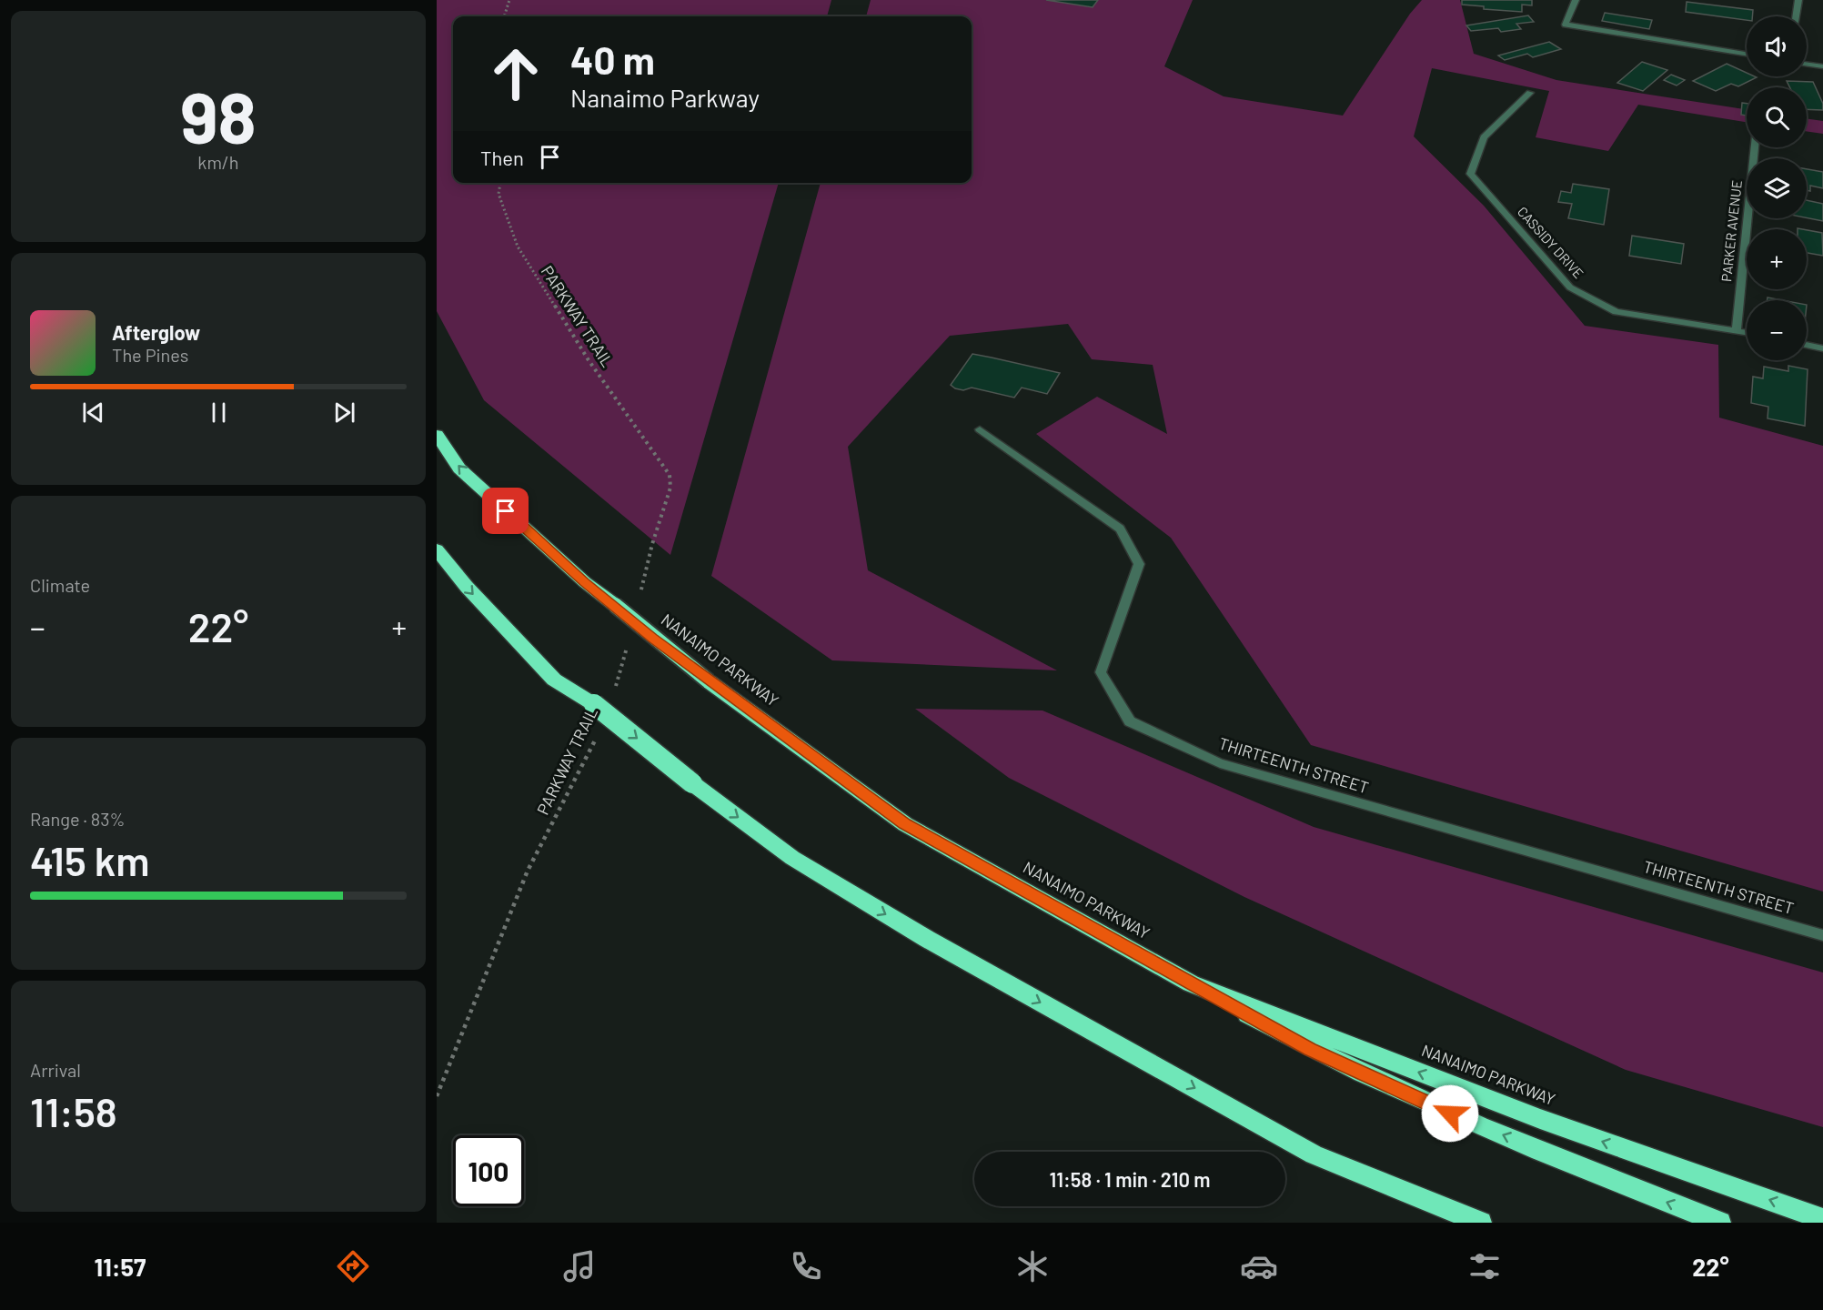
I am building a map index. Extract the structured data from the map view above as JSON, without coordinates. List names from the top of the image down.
{
  "streets": {
    "highway": ["NANAIMO PARKWAY"],
    "street": ["PARKER AVENUE", "CASSIDY DRIVE", "THIRTEENTH STREET"],
    "path": ["PARKWAY TRAIL"]
  },
  "crossings": [
    ["PARKER AVENUE", "CASSIDY DRIVE"]
  ],
  "page": {
    "tile": [
      ["98", "km/h"],
      "Climate",
      ["Range · 83%", "415 km"],
      ["Arrival", "11:58"]
    ],
    "map_buttons": ["+", "−"],
    "turn": ["40 m", "Nanaimo Parkway"],
    "then": "Then",
    "song": ["Afterglow", "The Pines"],
    "heat": ["−", "22°", "+"],
    "limit": "100",
    "trip": "11:58 · 1 min · 210 m",
    "tabs": ["11:57", "22°"]
  }
}
